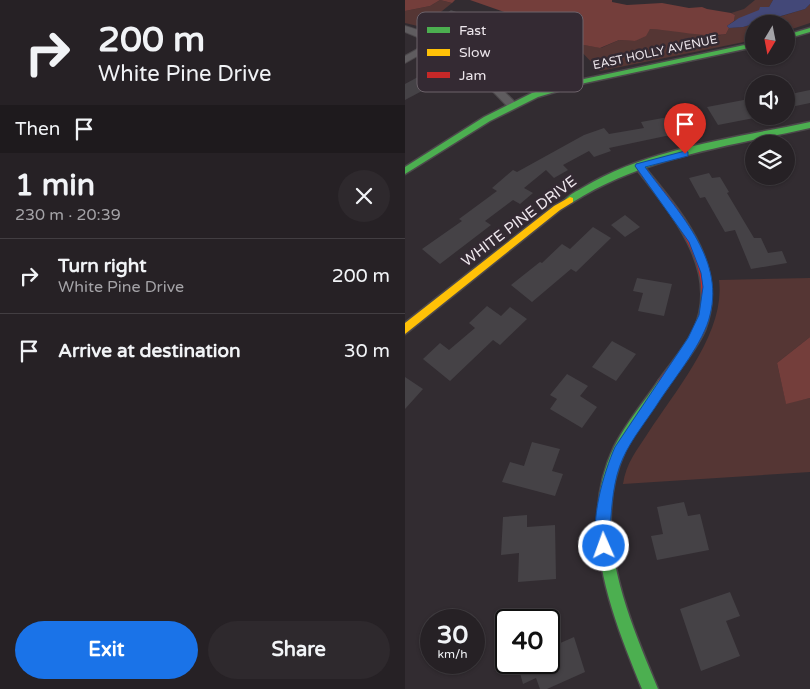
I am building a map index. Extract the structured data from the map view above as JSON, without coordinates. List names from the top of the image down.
{
  "streets": {
    "street": ["EAST HOLLY AVENUE", "WHITE PINE DRIVE"]
  },
  "legend": ["Fast", "Slow", "Jam"],
  "north": "bottom",
  "page": {
    "turn": ["200 m", "White Pine Drive"],
    "then": "Then",
    "heading": ["1 min", "230 m · 20:39"],
    "list": [
      {
        "name": "Turn right",
        "note": "White Pine Drive",
        "value": "200 m"
      },
      {
        "name": "Arrive at destination",
        "value": "30 m"
      }
    ],
    "speed": "30 km/h",
    "limit": "40",
    "buttons": ["Exit", "Share"]
  }
}
